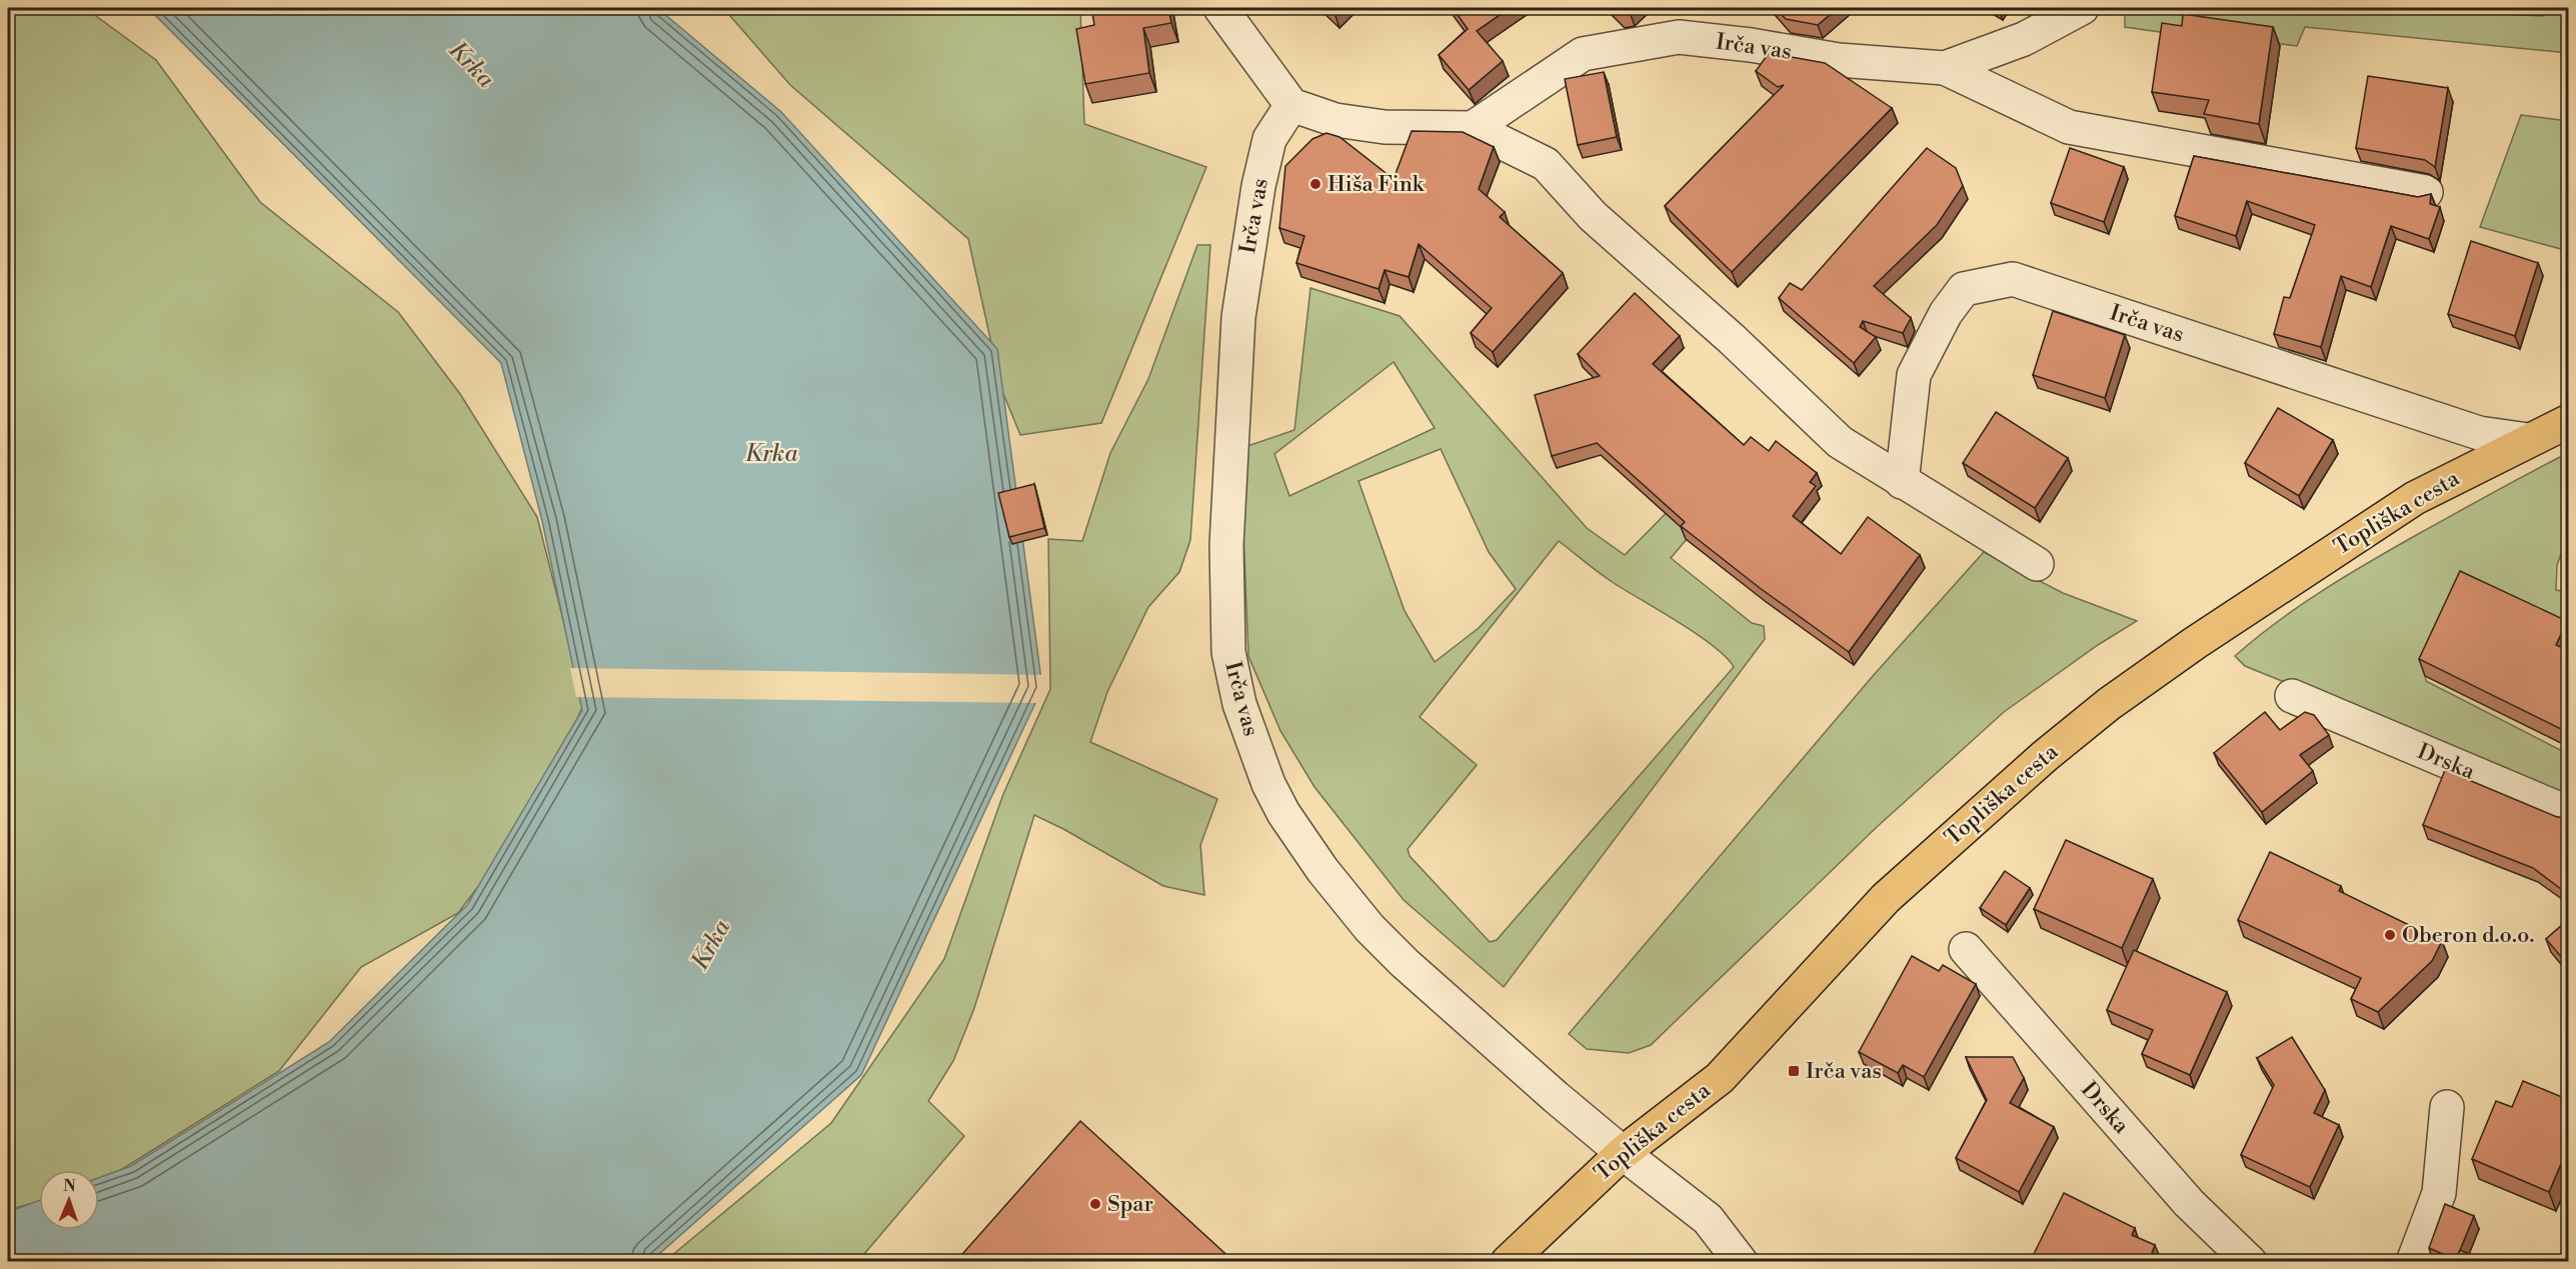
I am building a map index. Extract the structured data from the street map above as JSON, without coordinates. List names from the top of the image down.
{
  "streets": {
    "main road": ["Topliška cesta"],
    "street": ["Irča vas", "Drska"]
  },
  "crossings": [
    ["Irča vas", "Topliška cesta"]
  ],
  "water": ["Krka"],
  "places": {
    "other": ["Hiša Fink", "Oberon d.o.o.", "Spar"],
    "transit": ["Irča vas"]
  },
  "north": "top"
}
